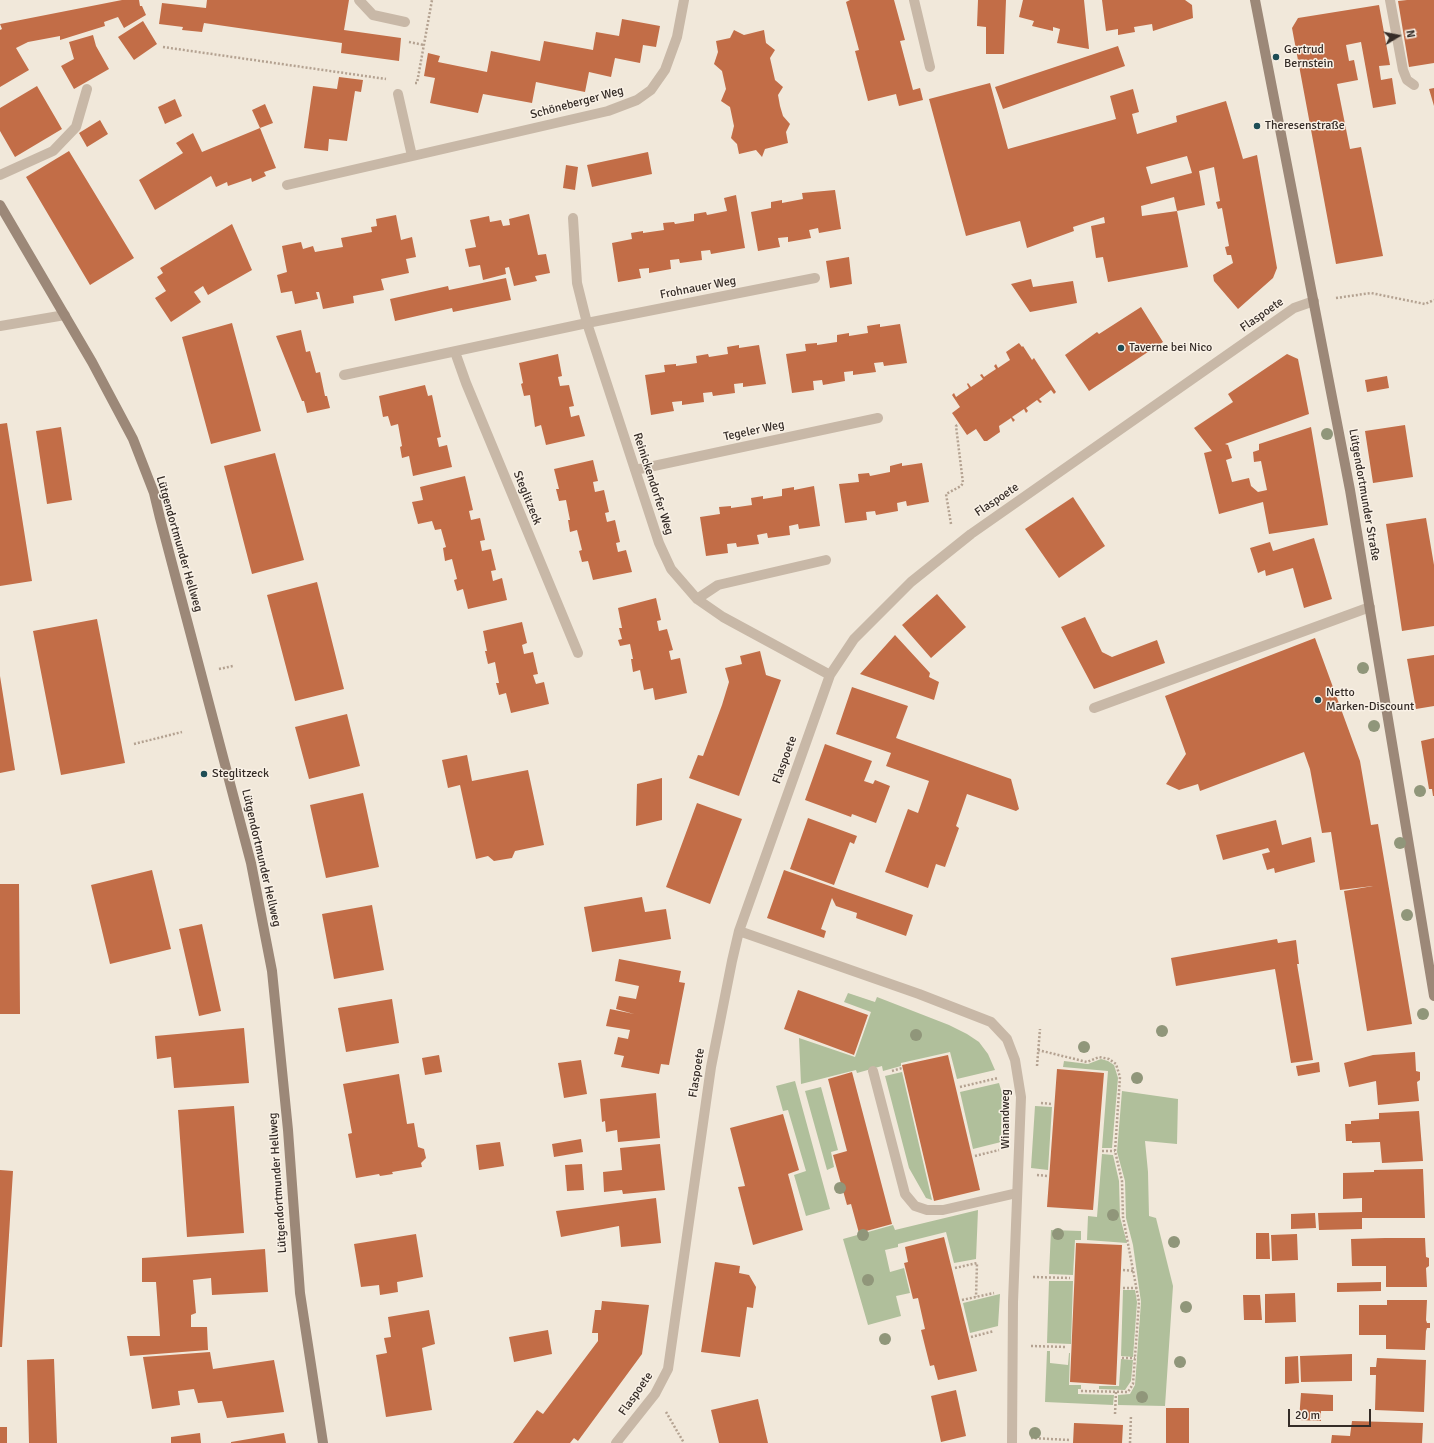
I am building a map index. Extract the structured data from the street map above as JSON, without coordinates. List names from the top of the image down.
{
  "streets": {
    "main road": ["Lütgendortmunder Straße", "Lütgendortmunder Hellweg"],
    "street": [
      "Schöneberger Weg",
      "Frohnauer Weg",
      "Flaspoete",
      "Tegeler Weg",
      "Reinickendorfer Weg",
      "Steglitzeck",
      "Winandweg"
    ]
  },
  "crossings": [
    ["Frohnauer Weg", "Reinickendorfer Weg"],
    ["Flaspoete", "Reinickendorfer Weg"],
    ["Flaspoete", "Lütgendortmunder Straße"],
    ["Flaspoete", "Winandweg"],
    ["Tegeler Weg", "Reinickendorfer Weg"]
  ],
  "places": [
    "Gertrud Bernstein",
    "Theresenstraße",
    "Taverne bei Nico",
    "Netto Marken-Discount",
    "Steglitzeck"
  ],
  "scale_bar": "20 m",
  "north": "right"
}
